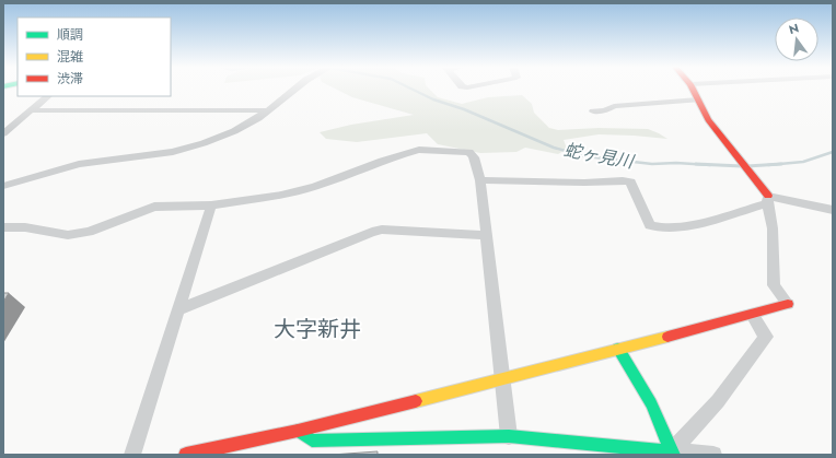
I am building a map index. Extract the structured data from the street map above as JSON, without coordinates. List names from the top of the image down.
{
  "districts": ["大字新井"],
  "water": ["蛇ヶ見川"],
  "legend": ["順調", "混雑", "渋滞"],
  "north": "top"
}
